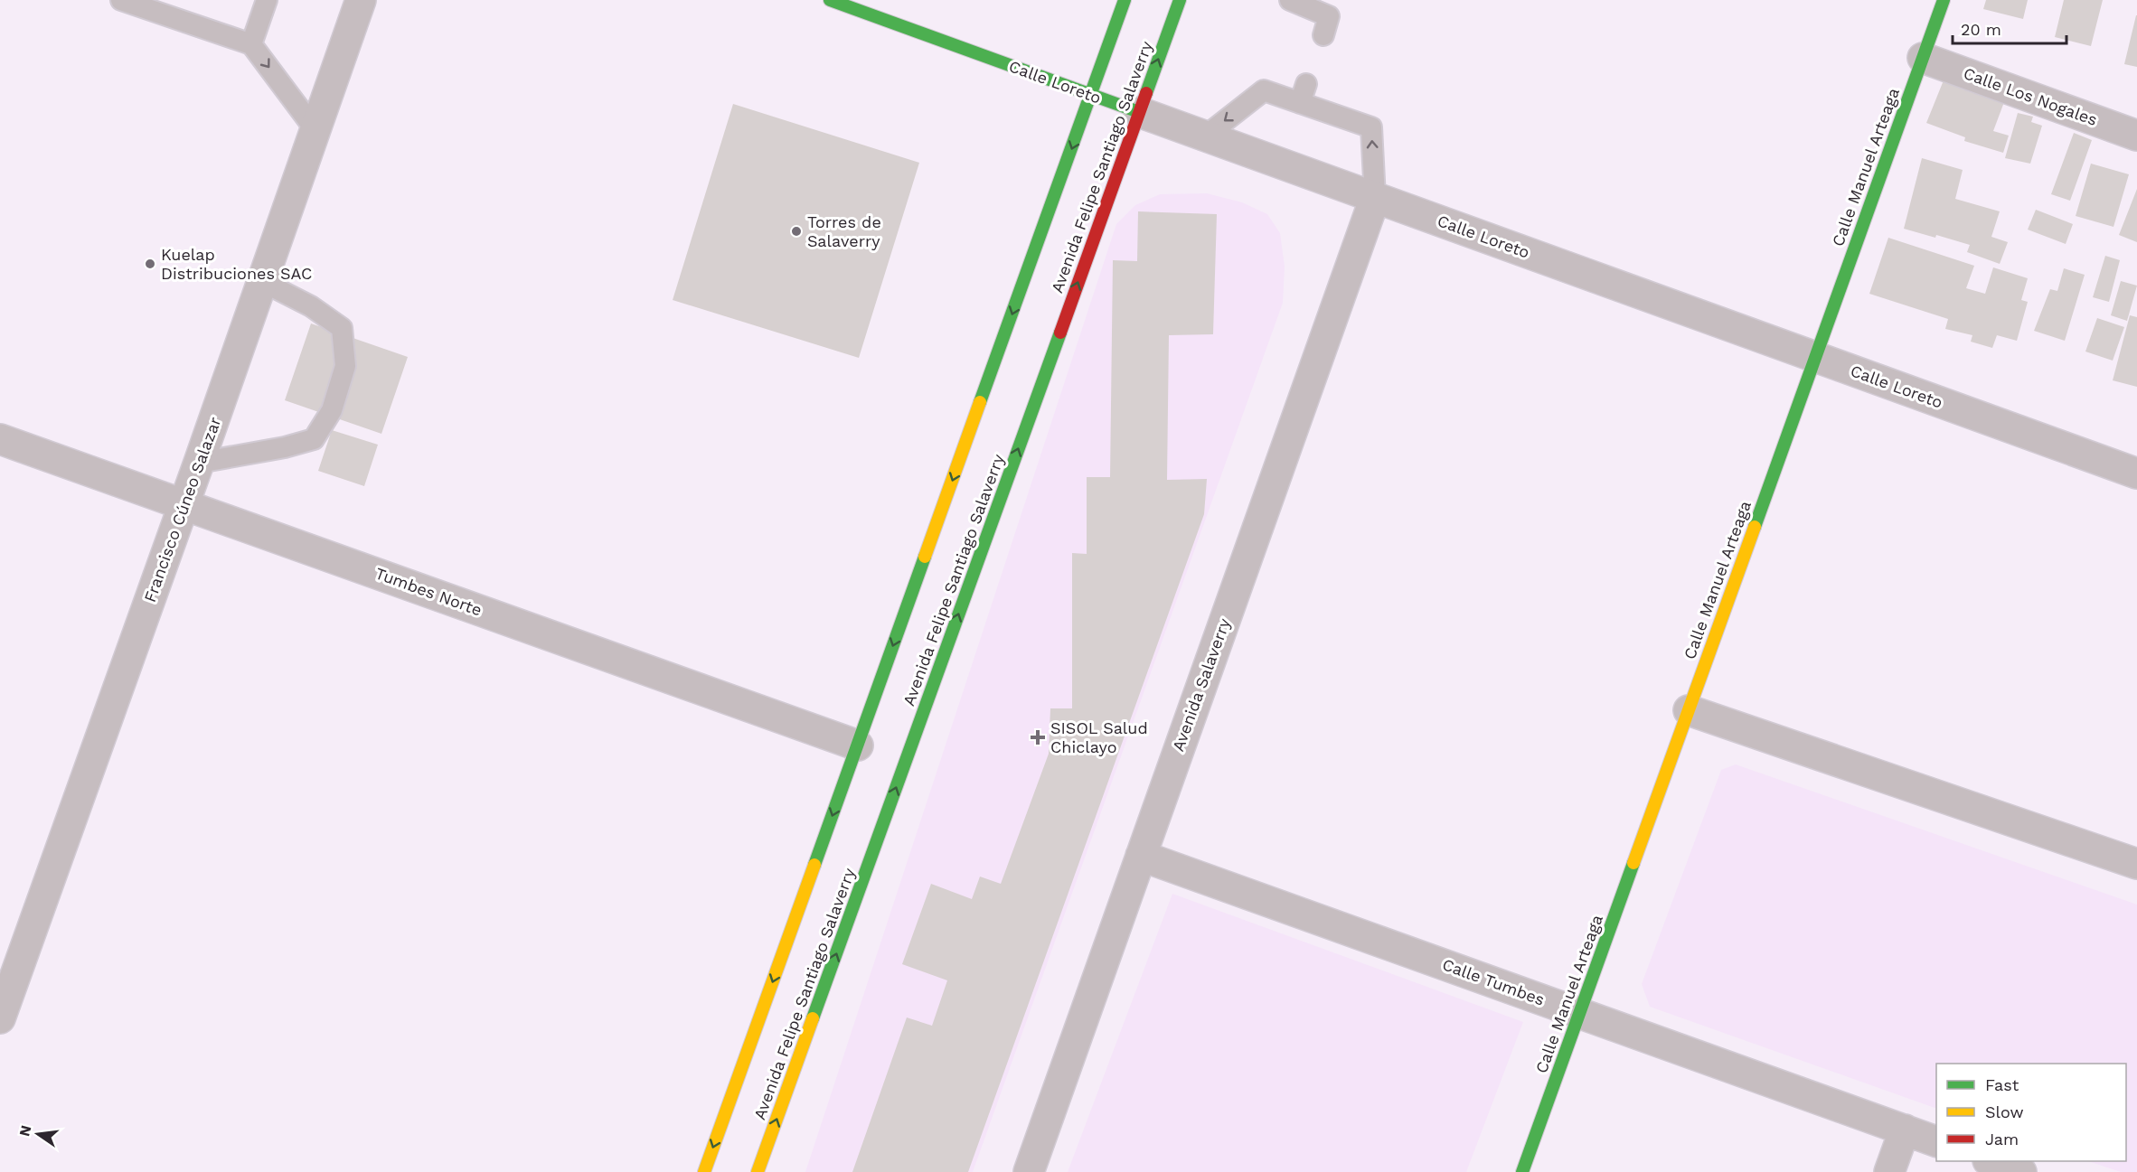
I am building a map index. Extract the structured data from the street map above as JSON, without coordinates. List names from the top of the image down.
{
  "streets": {
    "main road": ["Calle Loreto", "Avenida Felipe Santiago Salaverry", "Calle Manuel Arteaga"],
    "street": [
      "Calle Los Nogales",
      "Francisco Cúneo Salazar",
      "Tumbes Norte",
      "Avenida Salaverry",
      "Calle Tumbes"
    ]
  },
  "crossings": [
    ["Calle Loreto", "Avenida Felipe Santiago Salaverry"],
    ["Calle Loreto", "Calle Manuel Arteaga"],
    ["Calle Loreto", "Avenida Salaverry"],
    ["Calle Los Nogales", "Calle Manuel Arteaga"],
    ["Avenida Felipe Santiago Salaverry", "Tumbes Norte"],
    ["Calle Manuel Arteaga", "Calle Tumbes"],
    ["Francisco Cúneo Salazar", "Tumbes Norte"],
    ["Avenida Salaverry", "Calle Tumbes"]
  ],
  "places": {
    "other": ["Torres de Salaverry", "Kuelap Distribuciones SAC"],
    "health": ["SISOL Salud Chiclayo"]
  },
  "legend": ["Fast", "Slow", "Jam"],
  "scale_bar": "20 m",
  "north": "left"
}
